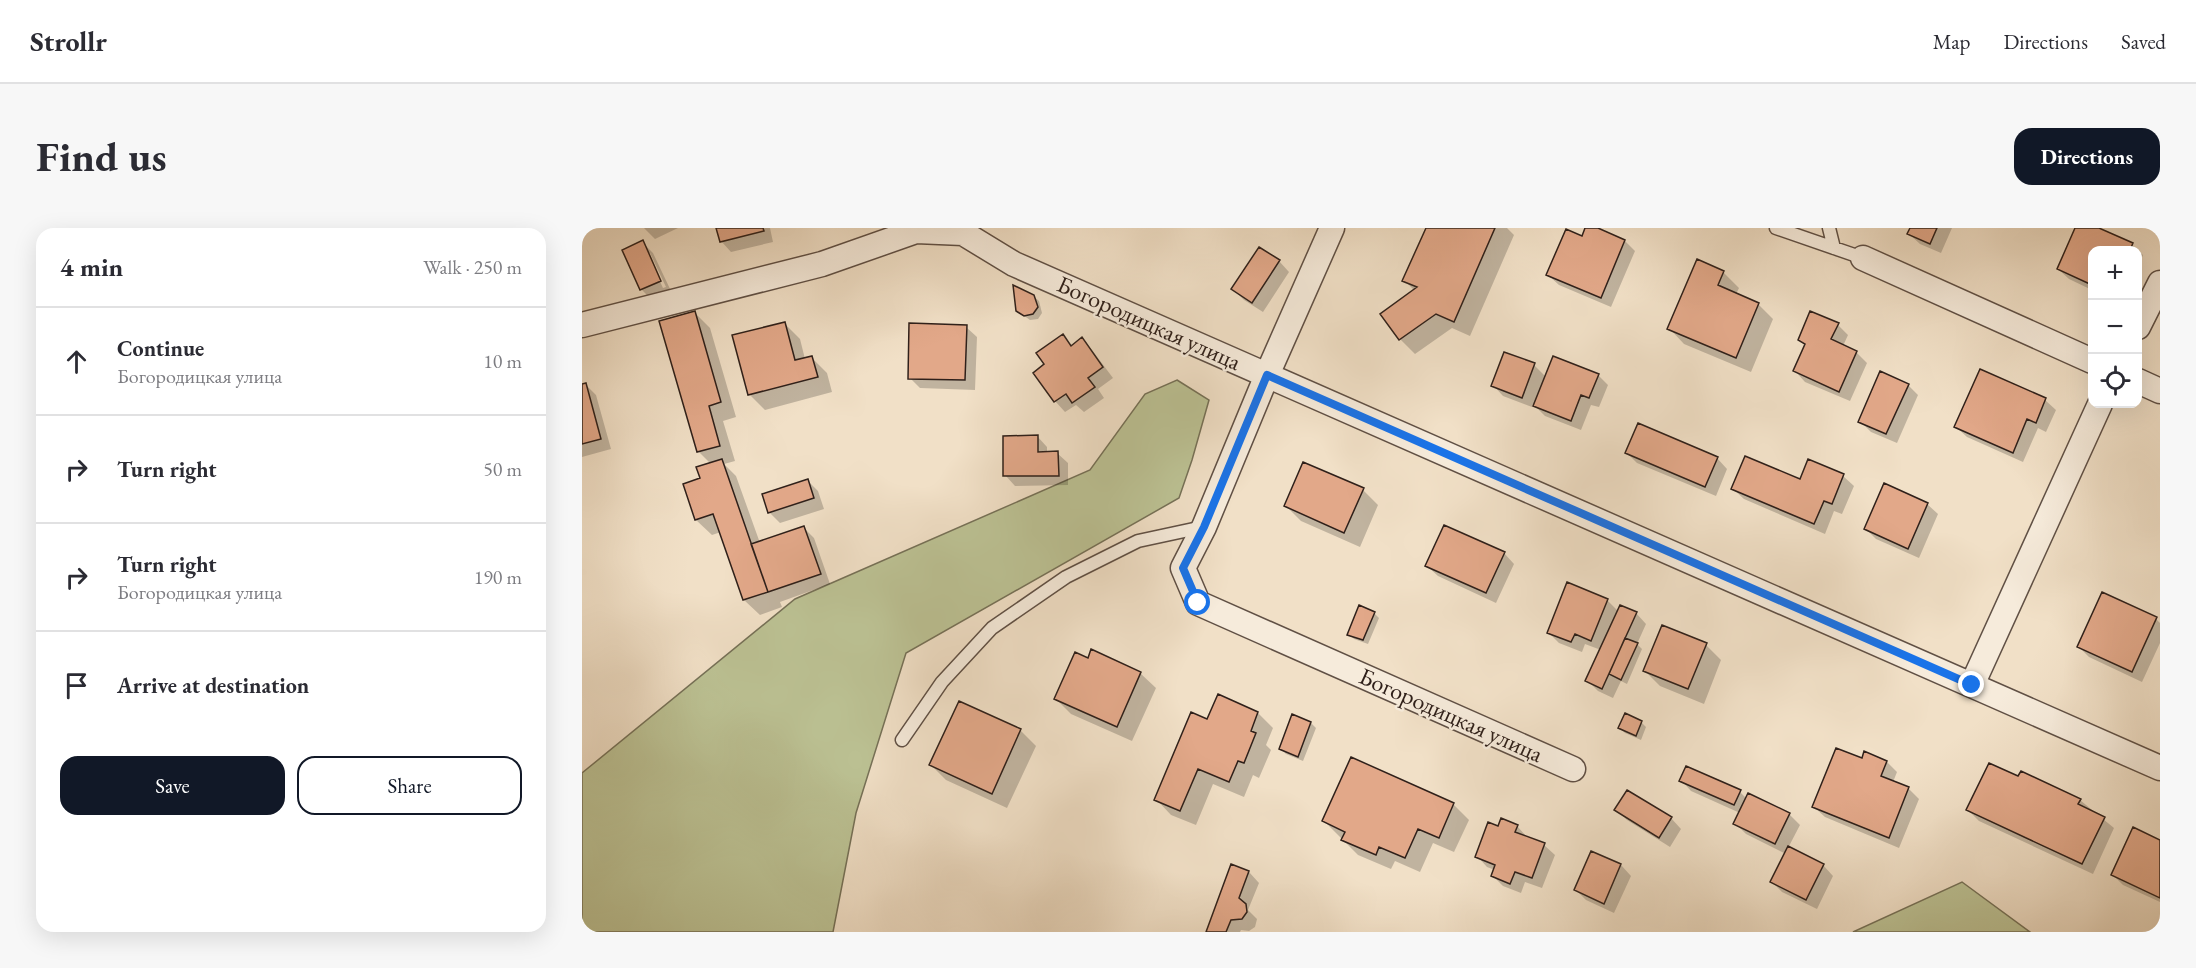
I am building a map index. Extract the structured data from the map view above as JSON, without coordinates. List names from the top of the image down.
{
  "streets": {
    "street": ["Богородицкая улица"]
  },
  "page": {
    "header": "Strollr",
    "nav": ["Map", "Directions", "Saved"],
    "buttons": [
      "Directions",
      ["Save", "Share"]
    ],
    "title": "Find us",
    "heading": ["4 min", "Walk · 250 m"],
    "map_buttons": ["+", "−"],
    "list": [
      ["Continue", "Богородицкая улица", "10 m"],
      ["Turn right", "50 m"],
      ["Turn right", "Богородицкая улица", "190 m"],
      "Arrive at destination"
    ]
  }
}
